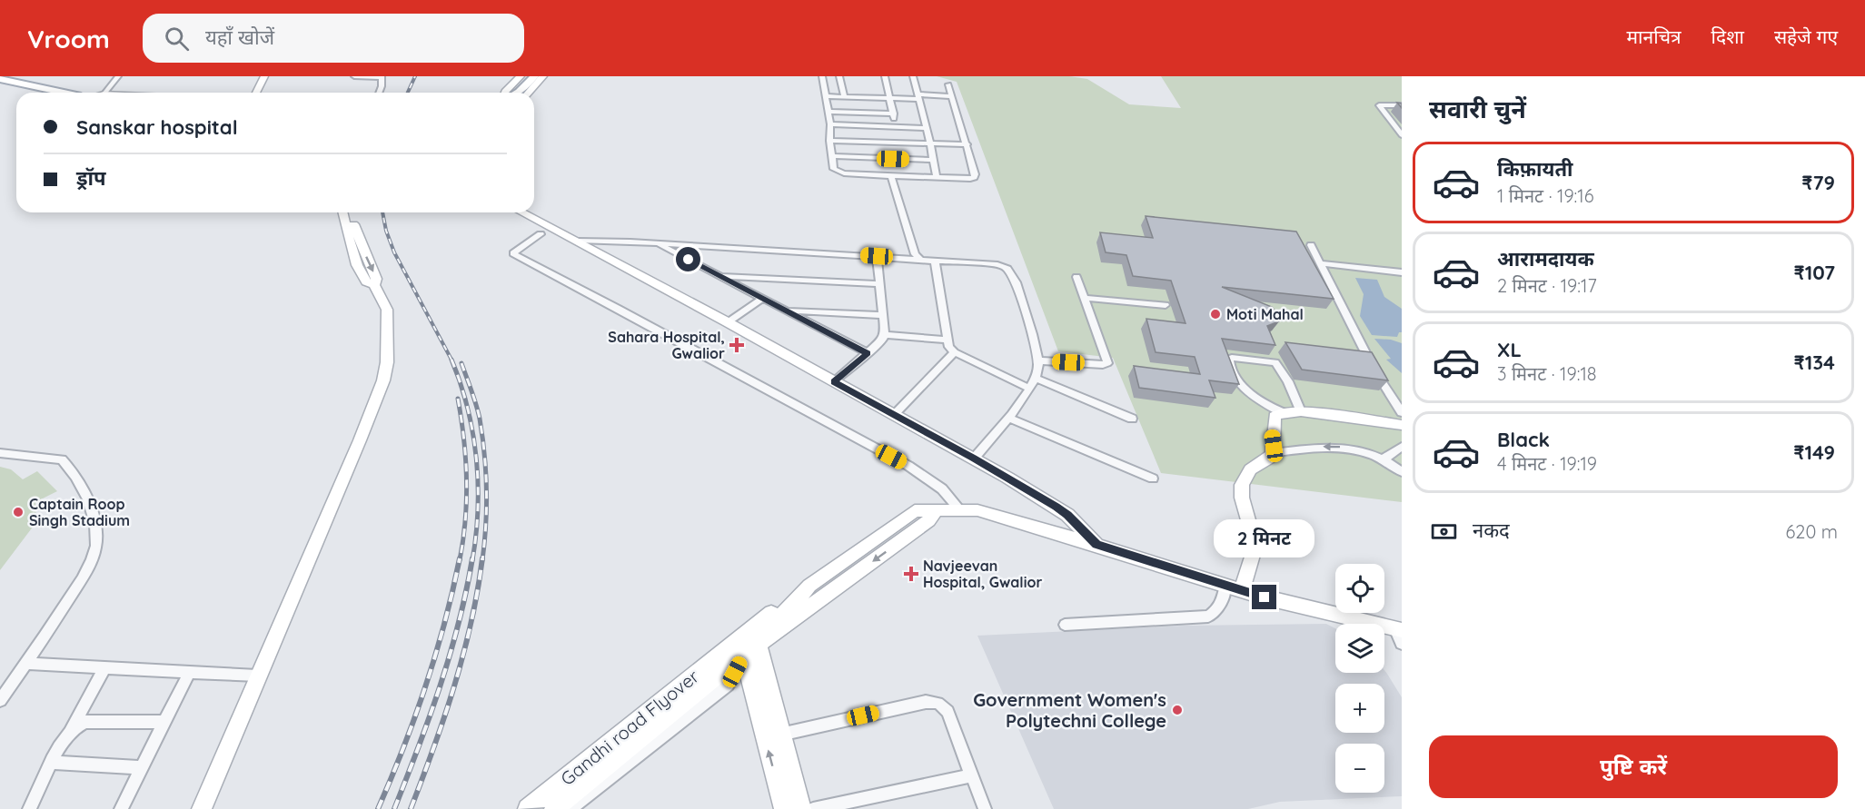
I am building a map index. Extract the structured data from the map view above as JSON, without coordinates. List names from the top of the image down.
{
  "streets": {
    "main road": ["Gandhi road Flyover"]
  },
  "places": {
    "other": ["Moti Mahal", "Captain Roop Singh Stadium", "Government Women's Polytechni College"],
    "health": ["Sahara Hospital, Gwalior", "Navjeevan Hospital, Gwalior"]
  },
  "page": {
    "header": "Vroom",
    "search": "यहाँ खोजें",
    "nav": ["मानचित्र", "दिशा", "सहेजे गए"],
    "heading": "सवारी चुनें",
    "banner": ["Sanskar hospital", "ड्रॉप"],
    "list": [
      {
        "name": "किफ़ायती",
        "note": "1 मिनट · 19:16",
        "value": "₹79"
      },
      {
        "name": "आरामदायक",
        "note": "2 मिनट · 19:17",
        "value": "₹107"
      },
      {
        "name": "XL",
        "note": "3 मिनट · 19:18",
        "value": "₹134"
      },
      {
        "name": "Black",
        "note": "4 मिनट · 19:19",
        "value": "₹149"
      }
    ],
    "pay": ["नकद", "620 m"],
    "bubble": "2 मिनट",
    "map_buttons": ["+", "−"],
    "buttons": "पुष्टि करें"
  }
}
